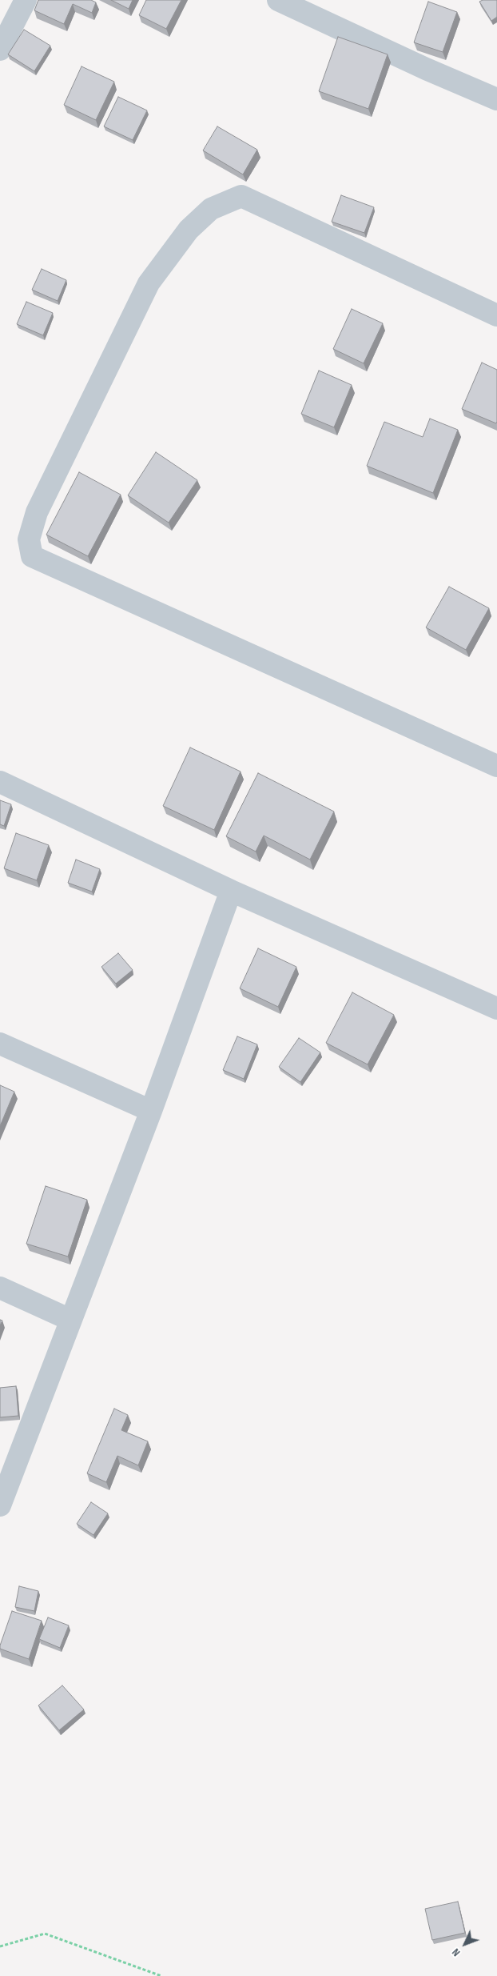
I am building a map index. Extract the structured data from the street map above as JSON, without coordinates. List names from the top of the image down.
{
  "north": "bottom left"
}
